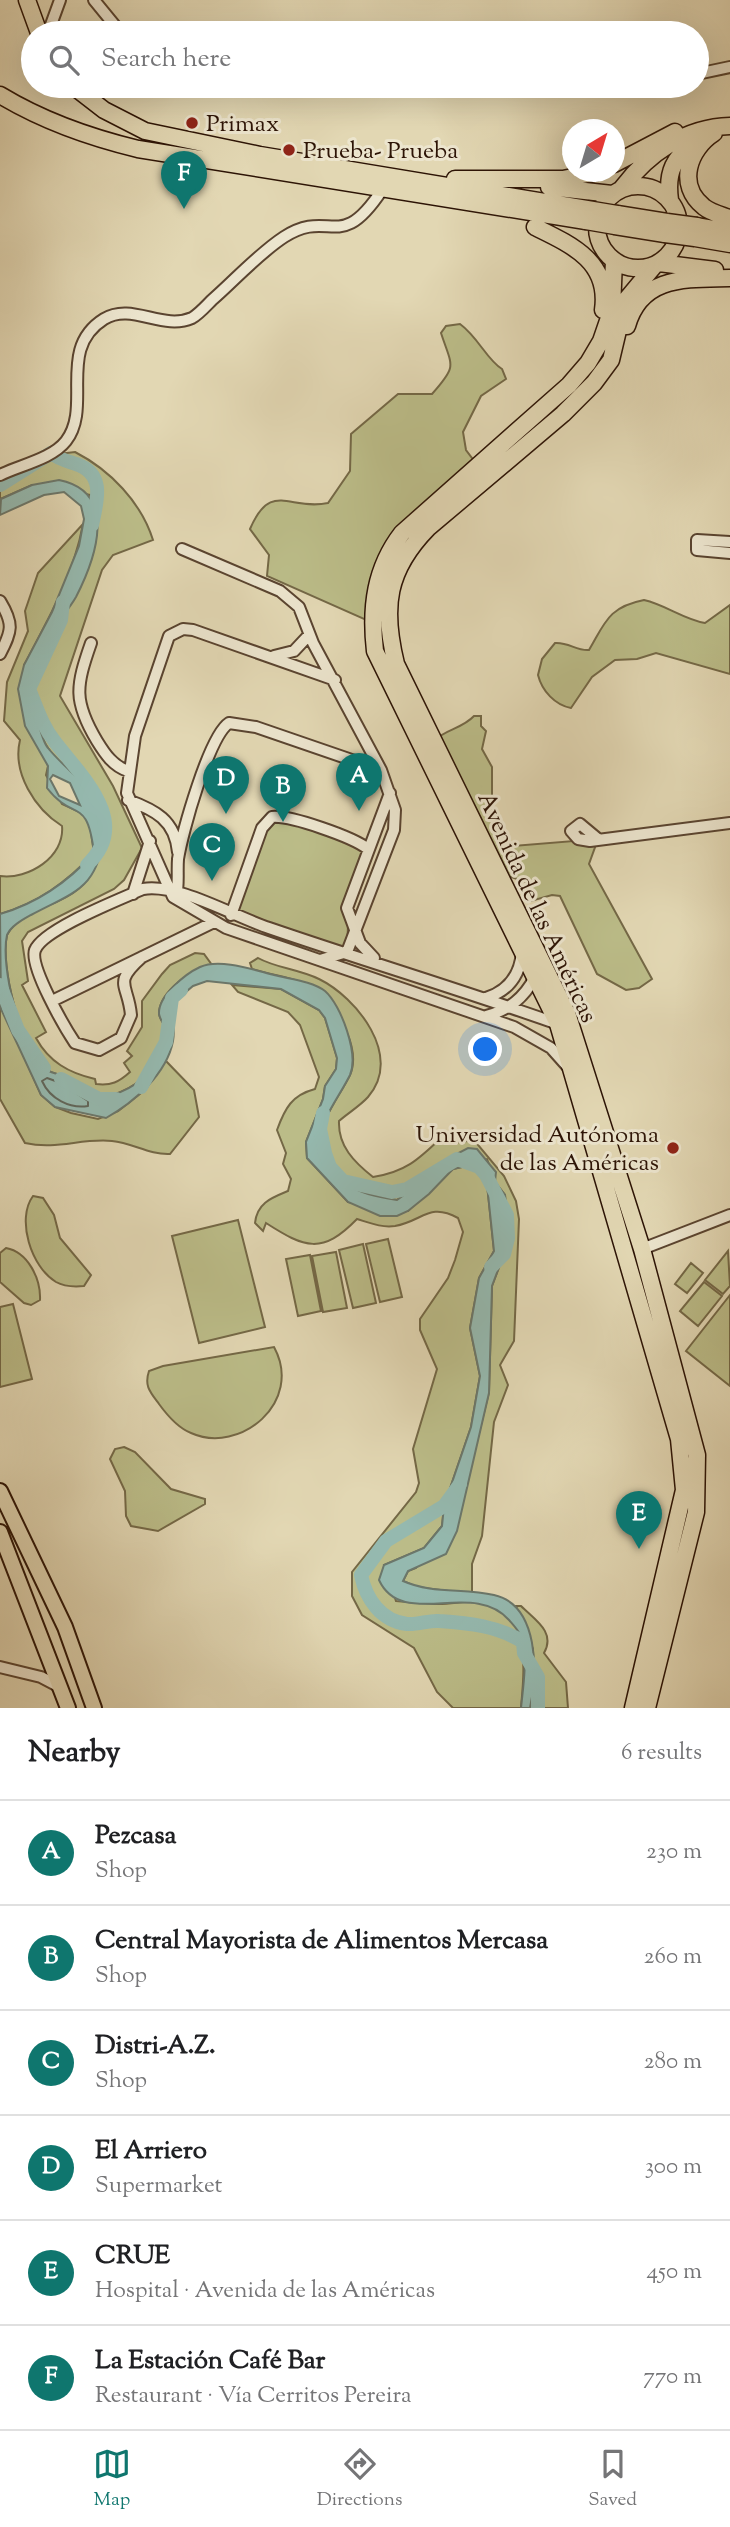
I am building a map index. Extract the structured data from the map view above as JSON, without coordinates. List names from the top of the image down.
{
  "streets": {
    "highway": ["Avenida de las Américas"]
  },
  "places": ["Primax", "Prueba- Prueba", "Universidad Autónoma de las Américas"],
  "north": "top right",
  "page": {
    "search": "Search here",
    "pins": [
      "F",
      "A",
      "D",
      "B",
      "C",
      "E"
    ],
    "heading": ["Nearby", "6 results"],
    "list": [
      {
        "mark": "A",
        "name": "Pezcasa",
        "note": "Shop",
        "value": "230 m"
      },
      {
        "mark": "B",
        "name": "Central Mayorista de Alimentos Mercasa",
        "note": "Shop",
        "value": "260 m"
      },
      {
        "mark": "C",
        "name": "Distri-A.Z.",
        "note": "Shop",
        "value": "280 m"
      },
      {
        "mark": "D",
        "name": "El Arriero",
        "note": "Supermarket",
        "value": "300 m"
      },
      {
        "mark": "E",
        "name": "CRUE",
        "note": "Hospital · Avenida de las Américas",
        "value": "450 m"
      },
      {
        "mark": "F",
        "name": "La Estación Café Bar",
        "note": "Restaurant · Vía Cerritos Pereira",
        "value": "770 m"
      }
    ],
    "nav": ["Map", "Directions", "Saved"]
  }
}
